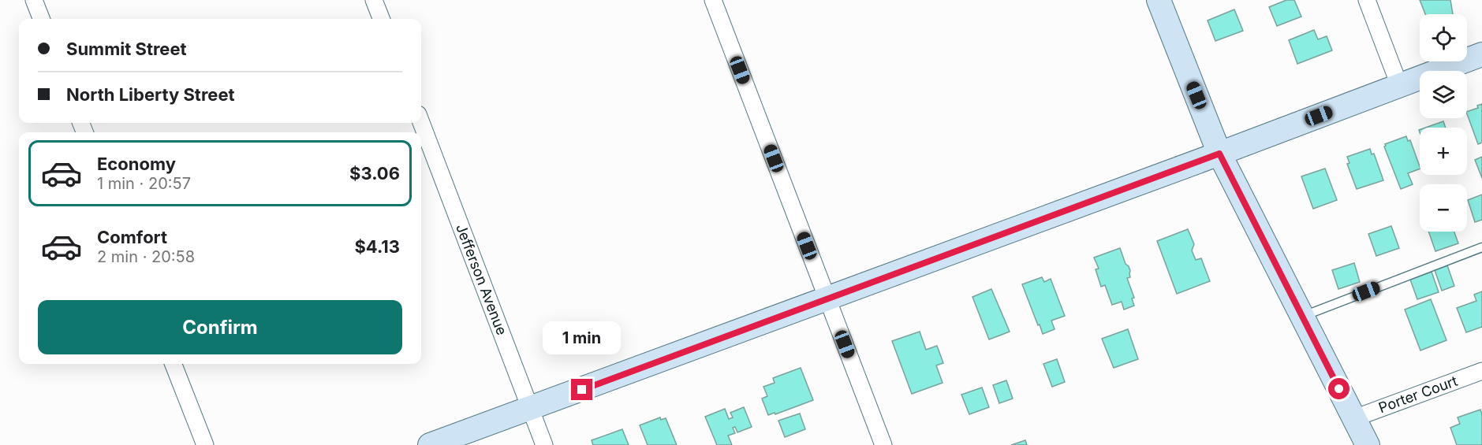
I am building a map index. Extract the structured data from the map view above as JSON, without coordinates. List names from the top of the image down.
{
  "streets": {
    "street": ["Jefferson Avenue", "Porter Court"]
  },
  "page": {
    "map_buttons": ["+", "−"],
    "banner": ["Summit Street", "North Liberty Street"],
    "list": [
      {
        "name": "Economy",
        "note": "1 min · 20:57",
        "value": "$3.06"
      },
      {
        "name": "Comfort",
        "note": "2 min · 20:58",
        "value": "$4.13"
      }
    ],
    "buttons": "Confirm",
    "bubble": "1 min"
  }
}
